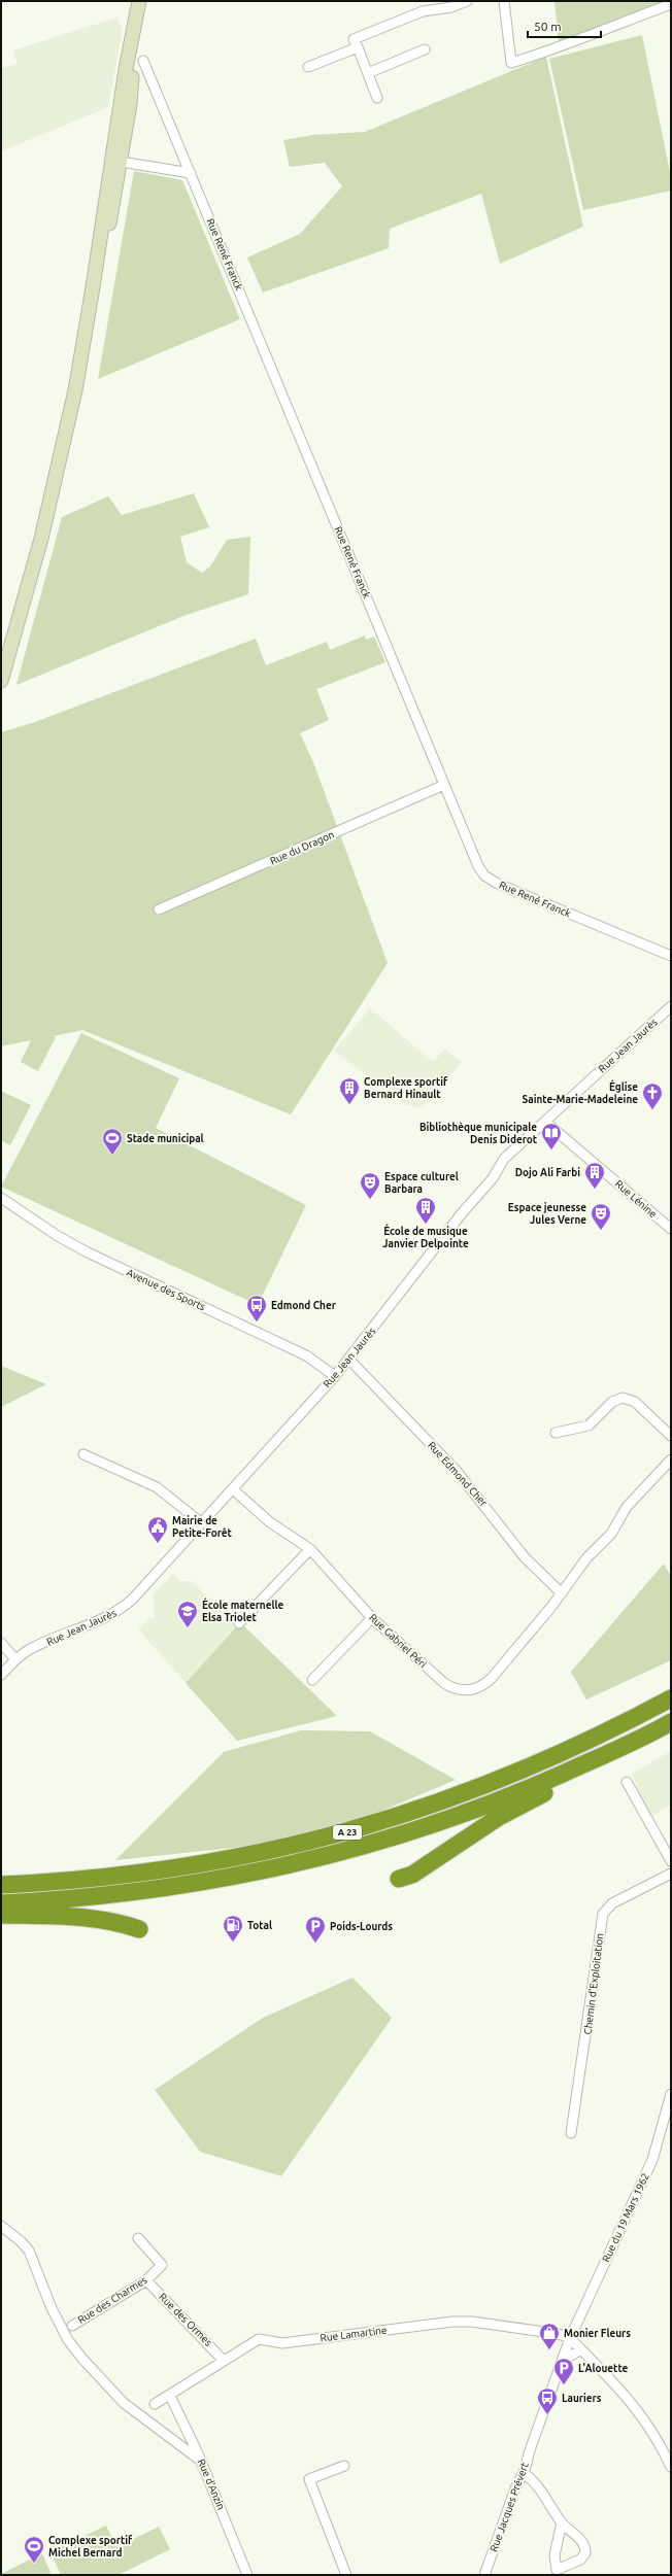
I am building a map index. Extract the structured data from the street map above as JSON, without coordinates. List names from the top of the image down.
{
  "streets": {
    "highway": ["A 23"],
    "street": [
      "Rue René Franck",
      "Rue du Dragon",
      "Rue Jean Jaurès",
      "Rue Lénine",
      "Avenue des Sports",
      "Rue Edmond Cher",
      "Rue Gabriel Péri",
      "Chemin d'Exploitation",
      "Rue du 19 Mars 1962",
      "Rue des Charmes",
      "Rue des Ormes",
      "Rue Lamartine",
      "Rue d'Anzin",
      "Rue Jacques Prévert"
    ]
  },
  "crossings": [
    ["Rue René Franck", "Rue du Dragon"],
    ["Rue Jean Jaurès", "Rue Lénine"],
    ["Rue Jean Jaurès", "Avenue des Sports"],
    ["Rue Jean Jaurès", "Rue Edmond Cher"],
    ["Rue Jean Jaurès", "Rue Gabriel Péri"],
    ["Rue Edmond Cher", "Rue Gabriel Péri"],
    ["Rue du 19 Mars 1962", "Rue Lamartine"],
    ["Rue du 19 Mars 1962", "Rue Jacques Prévert"],
    ["Rue des Charmes", "Rue des Ormes"],
    ["Rue des Ormes", "Rue Lamartine"],
    ["Rue Lamartine", "Rue d'Anzin"],
    ["Rue Lamartine", "Rue Jacques Prévert"]
  ],
  "places": {
    "building": ["Complexe sportif Bernard Hinault", "Dojo Ali Farbi", "École de musique Janvier Delpointe"],
    "church": ["Église Sainte-Marie-Madeleine"],
    "library": ["Bibliothèque municipale Denis Diderot"],
    "sports": ["Stade municipal", "Complexe sportif Michel Bernard"],
    "theatre": ["Espace culturel Barbara", "Espace jeunesse Jules Verne"],
    "bus stop": ["Edmond Cher", "Lauriers"],
    "public building": ["Mairie de Petite-Forêt"],
    "school or university": ["École maternelle Elsa Triolet"],
    "fuel station": ["Total"],
    "parking": ["Poids-Lourds", "L'Alouette"],
    "shop": ["Monier Fleurs"]
  },
  "scale_bar": "50 m"
}
